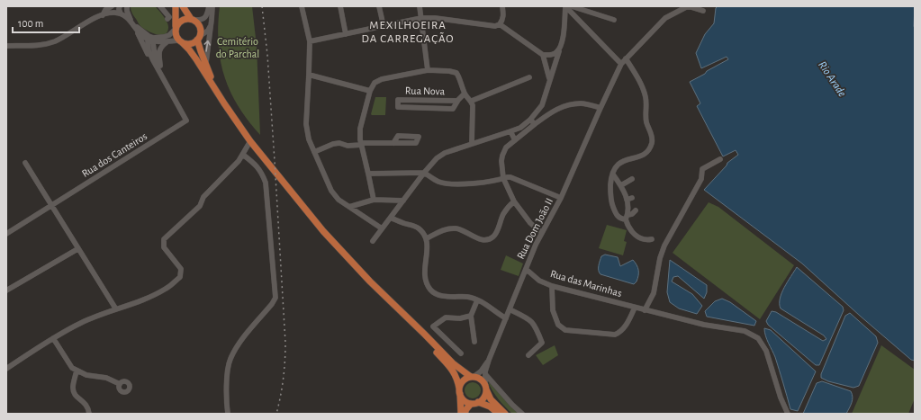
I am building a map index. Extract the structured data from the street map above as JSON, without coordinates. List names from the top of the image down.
{
  "streets": {
    "street": [
      "Rua Nova",
      "Rua dos Canteiros",
      "Rua Dom João II",
      "Rua das Marinhas"
    ]
  },
  "crossings": [
    ["Rua Dom João II", "Rua das Marinhas"]
  ],
  "districts": ["MEXILHOEIRA DA CARREGAÇÃO"],
  "water": ["Rio Arade"],
  "parks": ["Cemitério do Parchal"],
  "scale_bar": "100 m"
}
